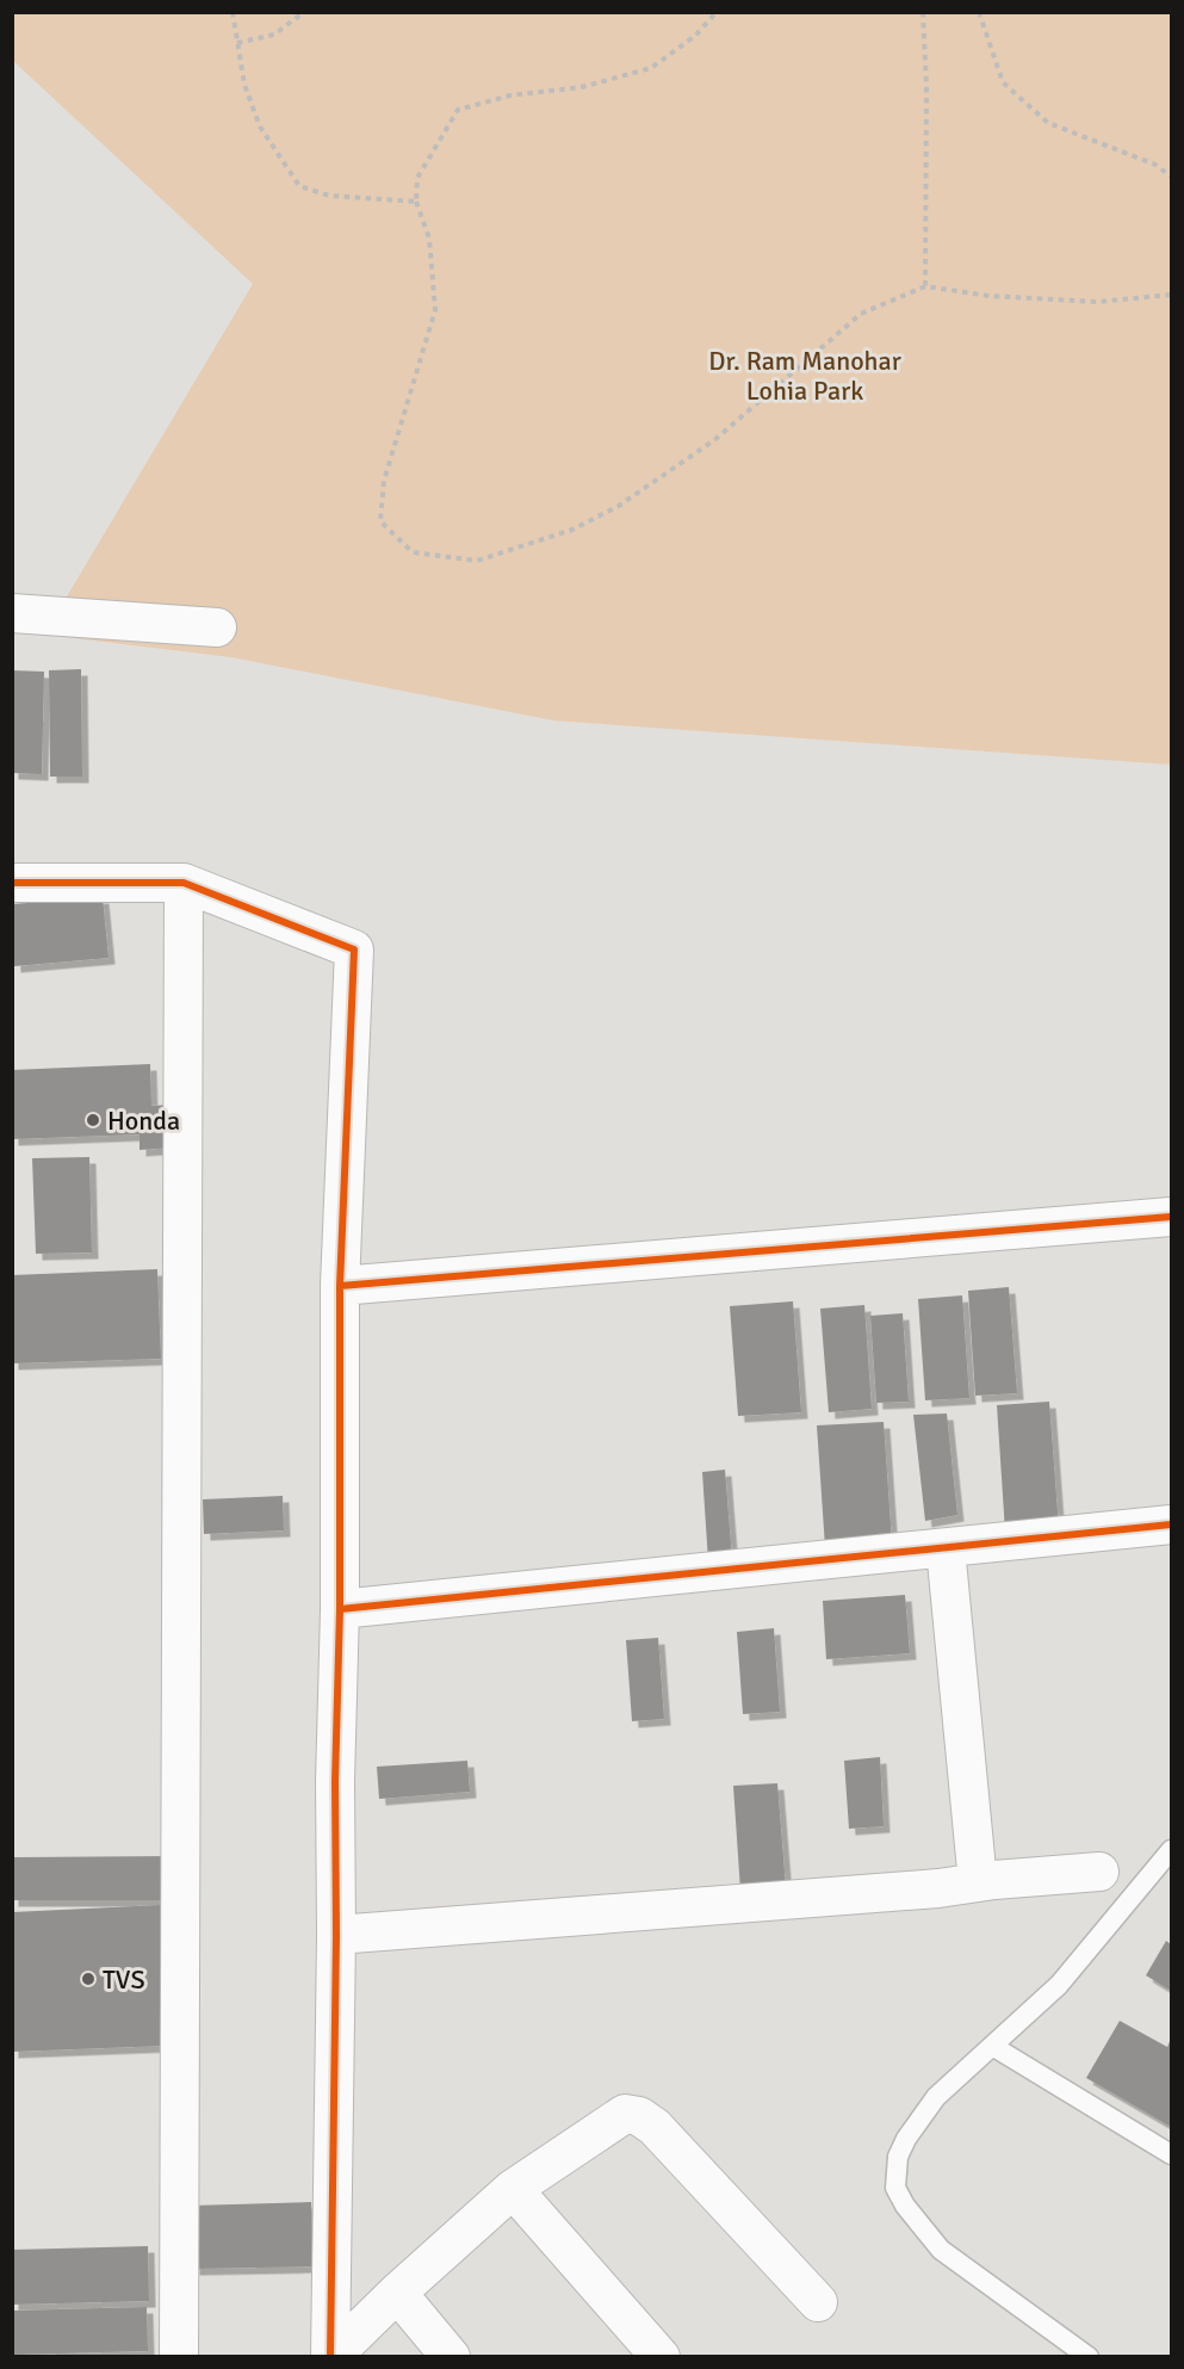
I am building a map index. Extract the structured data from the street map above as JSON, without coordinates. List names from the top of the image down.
{
  "parks": ["Dr. Ram Manohar Lohia Park"],
  "places": ["Honda", "TVS"]
}
